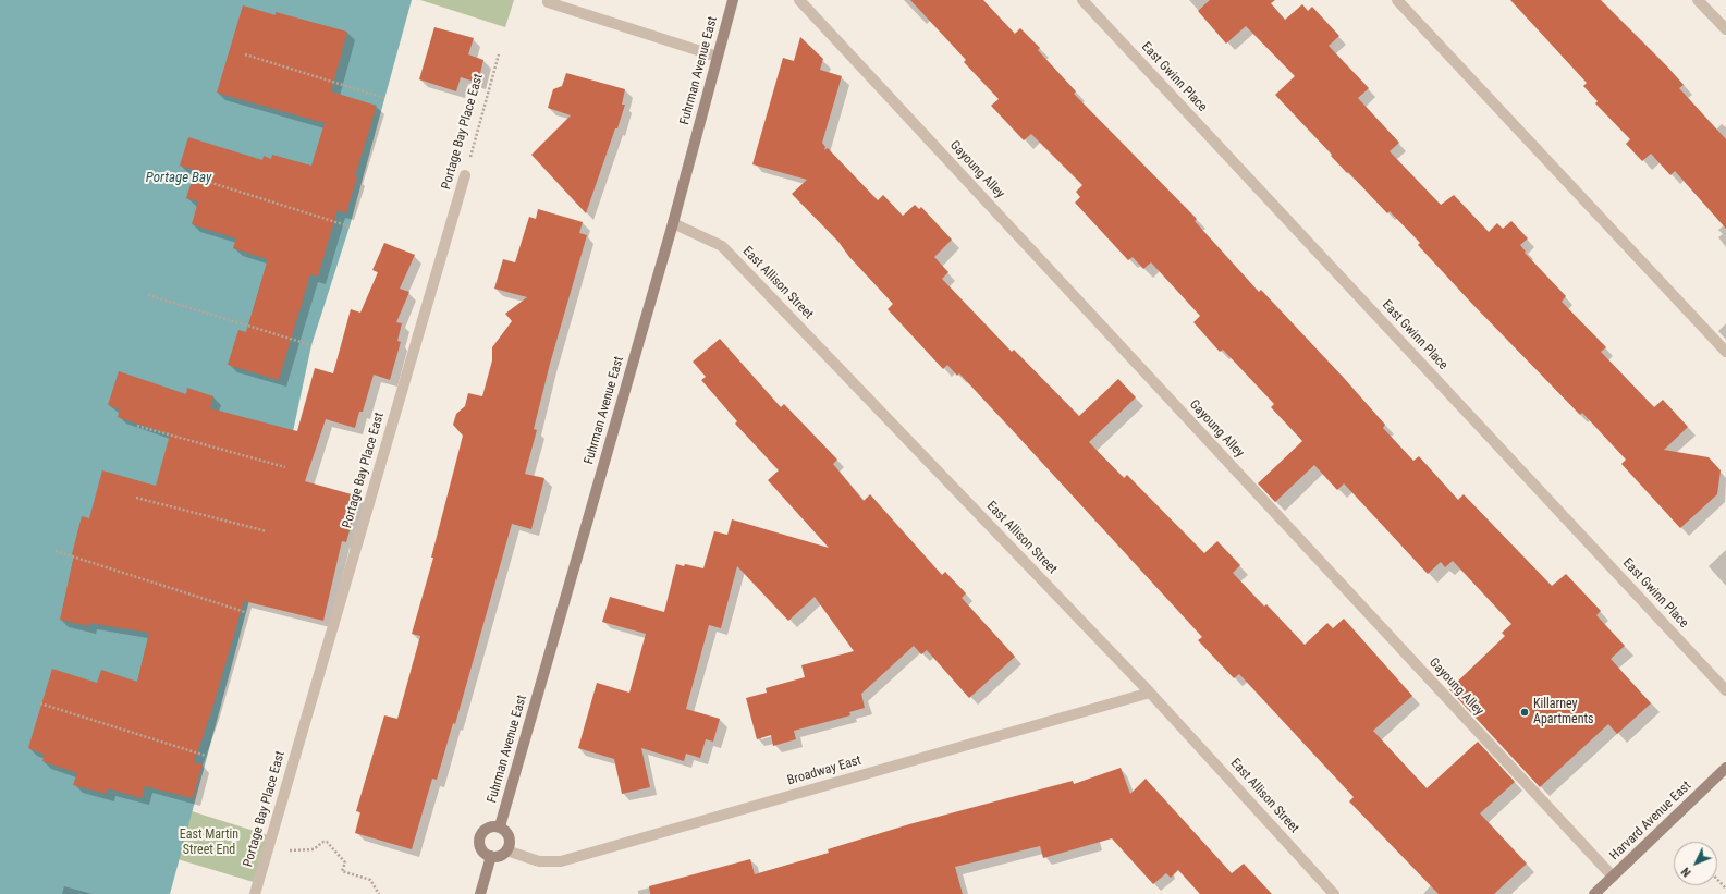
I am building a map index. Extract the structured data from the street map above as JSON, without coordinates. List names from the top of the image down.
{
  "streets": {
    "street": [
      "Fuhrman Avenue East",
      "East Gwinn Place",
      "Portage Bay Place East",
      "Gayoung Alley",
      "East Allison Street",
      "Broadway East",
      "Harvard Avenue East"
    ]
  },
  "crossings": [
    ["Fuhrman Avenue East", "East Allison Street"],
    ["Fuhrman Avenue East", "Broadway East"],
    ["Gayoung Alley", "Harvard Avenue East"],
    ["East Allison Street", "Broadway East"]
  ],
  "water": ["Portage Bay"],
  "parks": ["East Martin Street End"],
  "places": ["Killarney Apartments"],
  "north": "bottom left"
}
